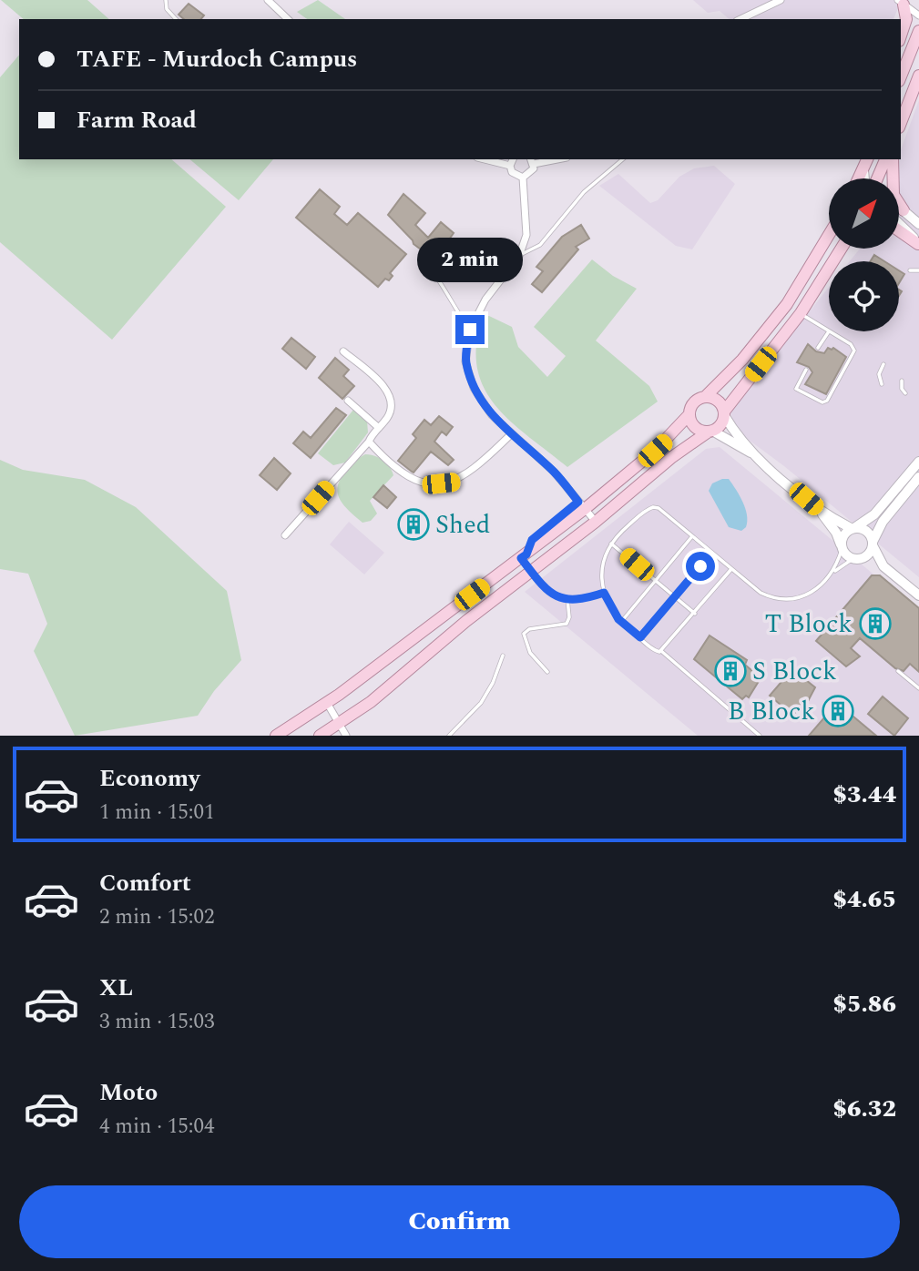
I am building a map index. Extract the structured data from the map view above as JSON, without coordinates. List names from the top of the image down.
{
  "places": {
    "building": [
      "Shed",
      "T Block",
      "S Block",
      "B Block"
    ]
  },
  "north": "top right",
  "page": {
    "banner": ["TAFE - Murdoch Campus", "Farm Road"],
    "bubble": "2 min",
    "list": [
      {
        "name": "Economy",
        "note": "1 min · 15:01",
        "value": "$3.44"
      },
      {
        "name": "Comfort",
        "note": "2 min · 15:02",
        "value": "$4.65"
      },
      {
        "name": "XL",
        "note": "3 min · 15:03",
        "value": "$5.86"
      },
      {
        "name": "Moto",
        "note": "4 min · 15:04",
        "value": "$6.32"
      }
    ],
    "buttons": "Confirm"
  }
}
